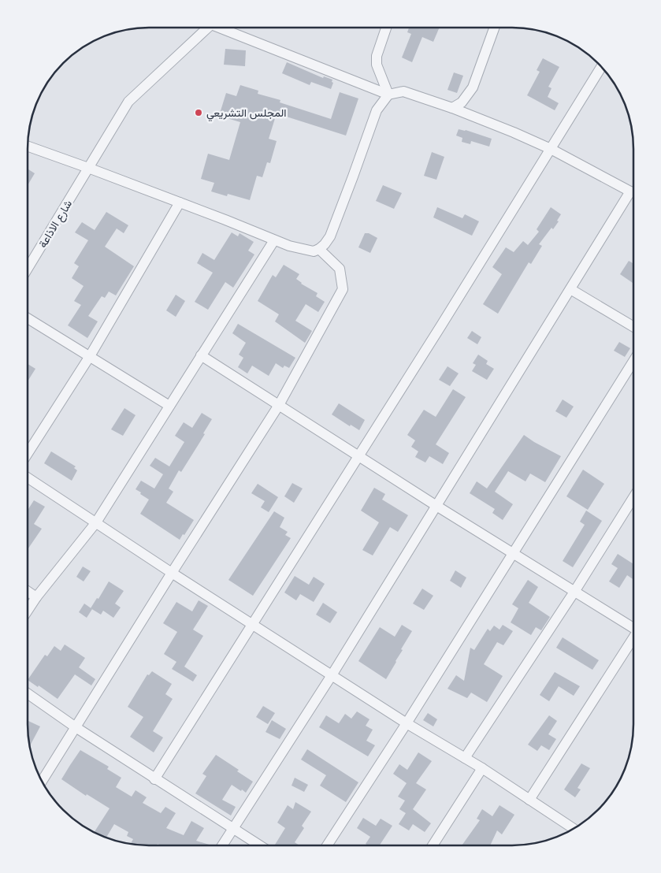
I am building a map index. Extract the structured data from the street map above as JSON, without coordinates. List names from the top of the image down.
{
  "streets": {
    "street": ["شارع الاذاعة"]
  },
  "places": ["المجلس التشريعي"]
}
